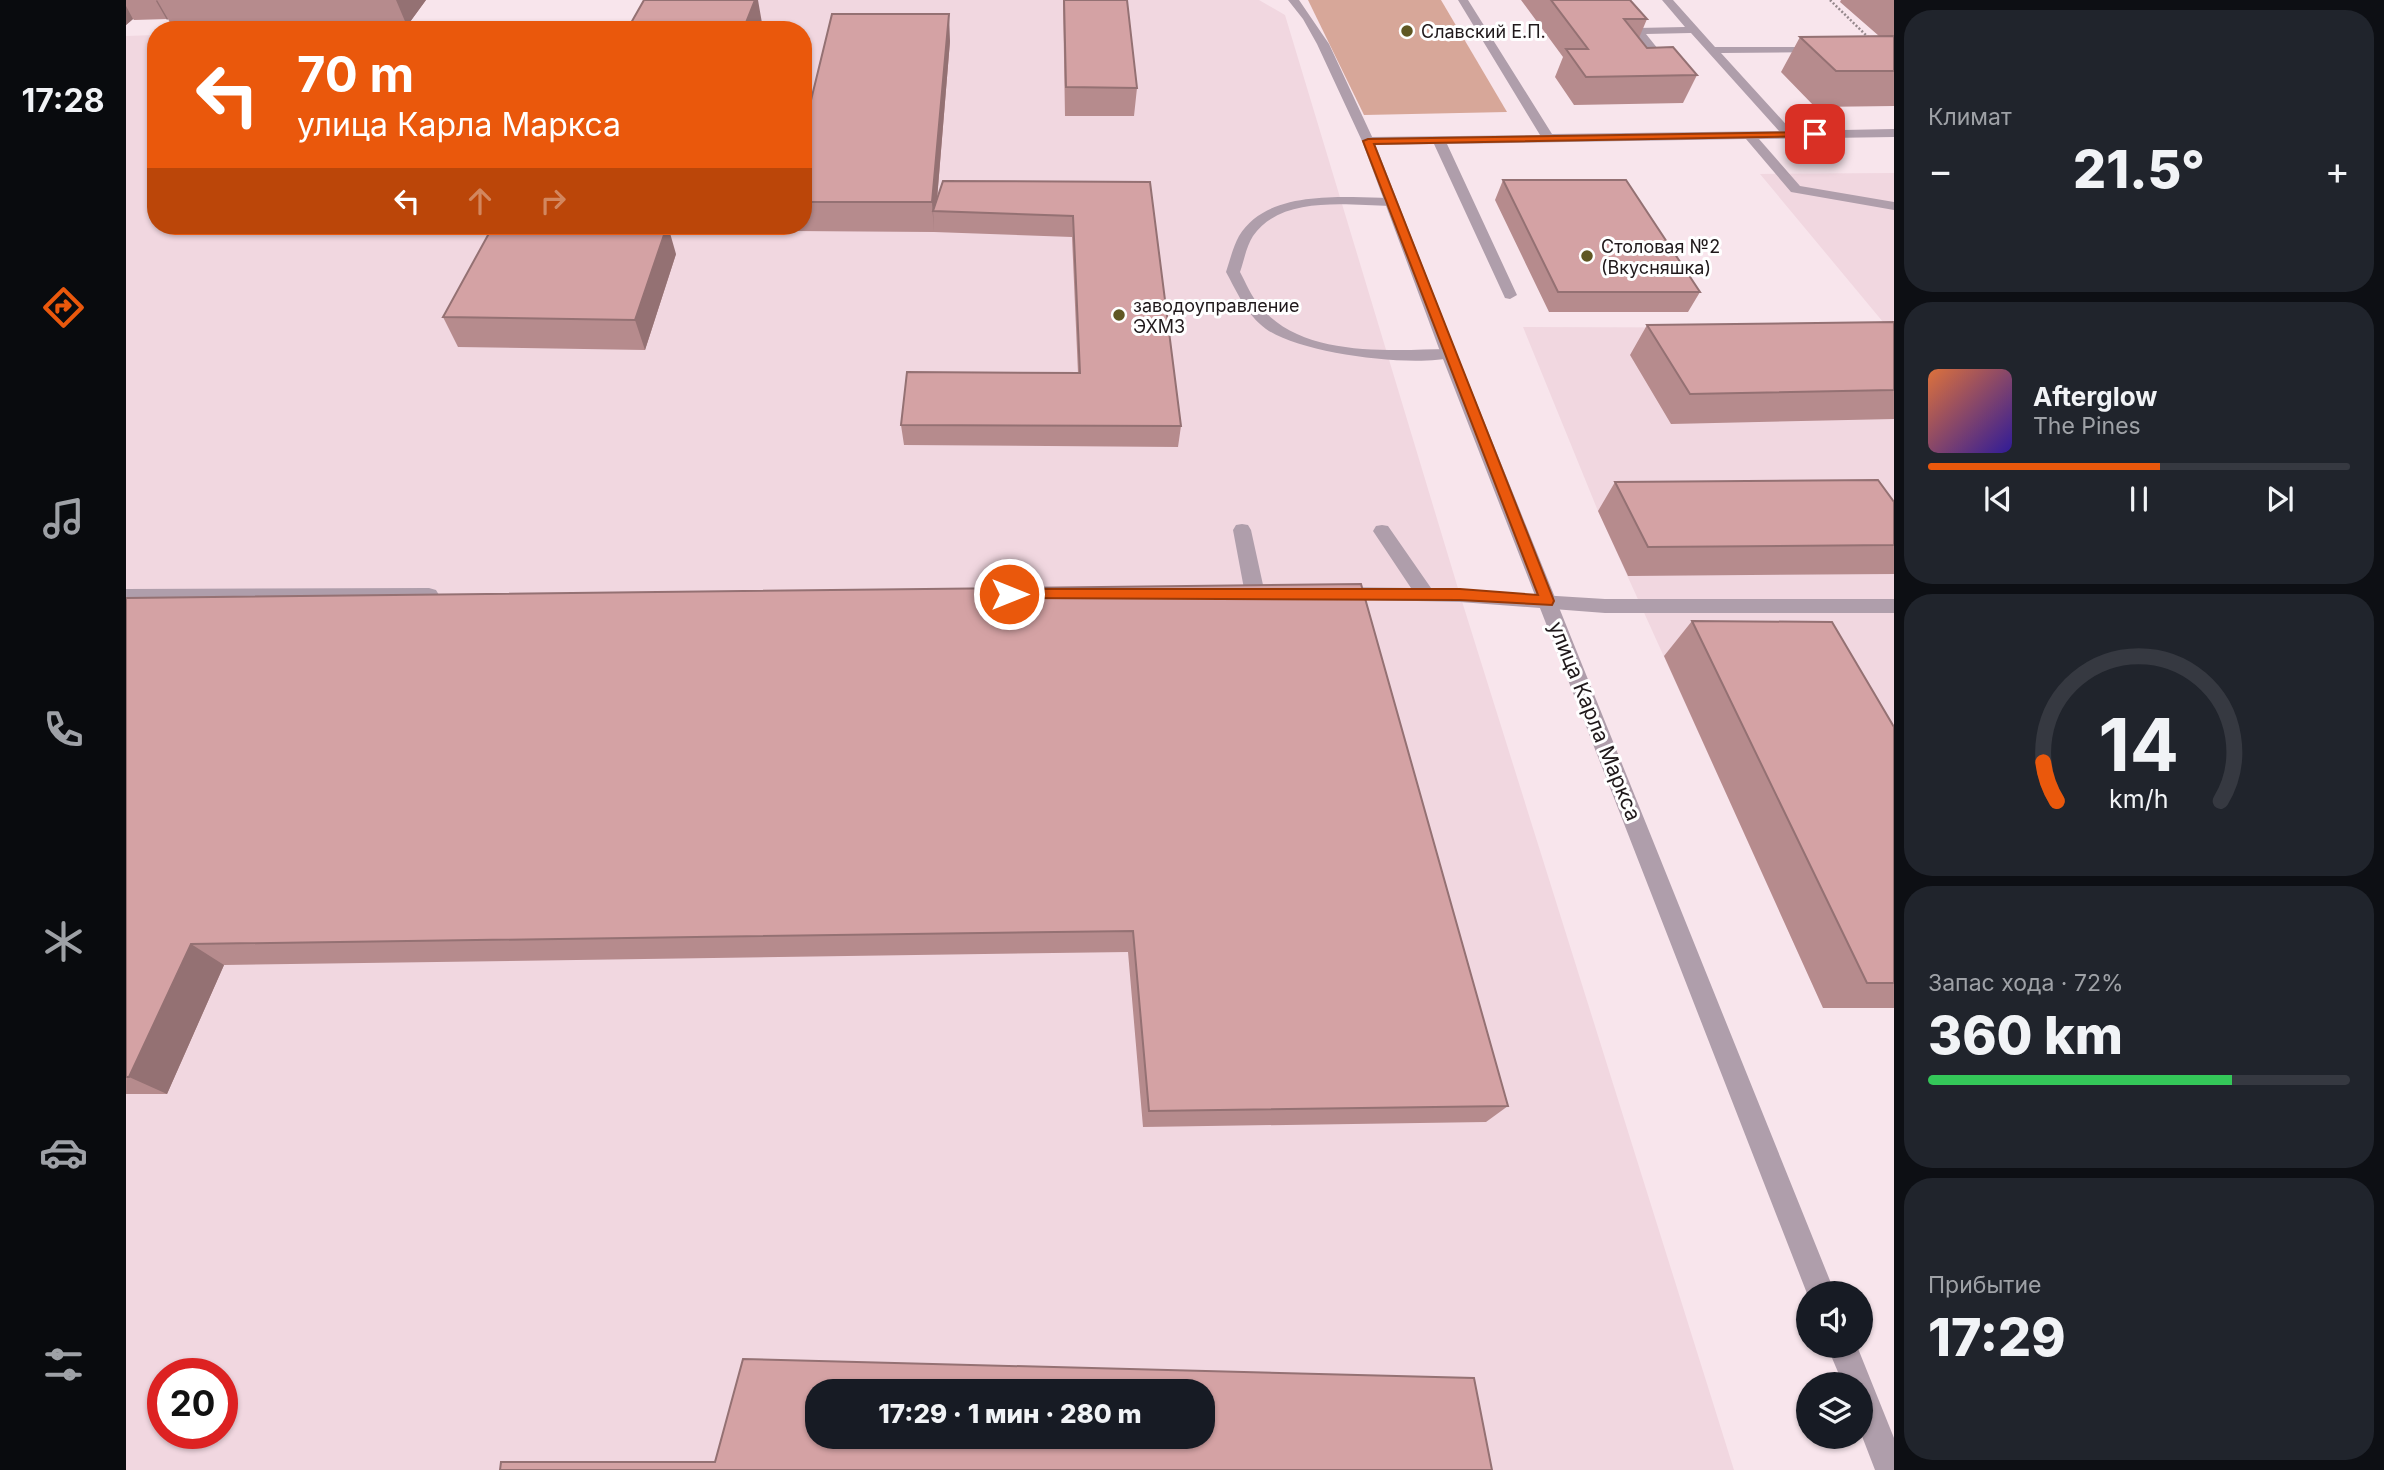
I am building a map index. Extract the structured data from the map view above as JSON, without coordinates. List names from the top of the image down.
{
  "streets": {
    "street": ["улица Карла Маркса"]
  },
  "places": ["Славский Е.П.", "Столовая №2 (Вкусняшка)", "заводоуправление ЭХМЗ"],
  "page": {
    "tabs": "17:28",
    "tile": [
      "Климат",
      ["Запас хода · 72%", "360 km"],
      ["Прибытие", "17:29"]
    ],
    "turn": ["70 m", "улица Карла Маркса"],
    "heat": ["−", "21.5°", "+"],
    "song": ["Afterglow", "The Pines"],
    "limit": "20",
    "trip": "17:29 · 1 мин · 280 m",
    "gauge": ["14", "km/h"]
  }
}
